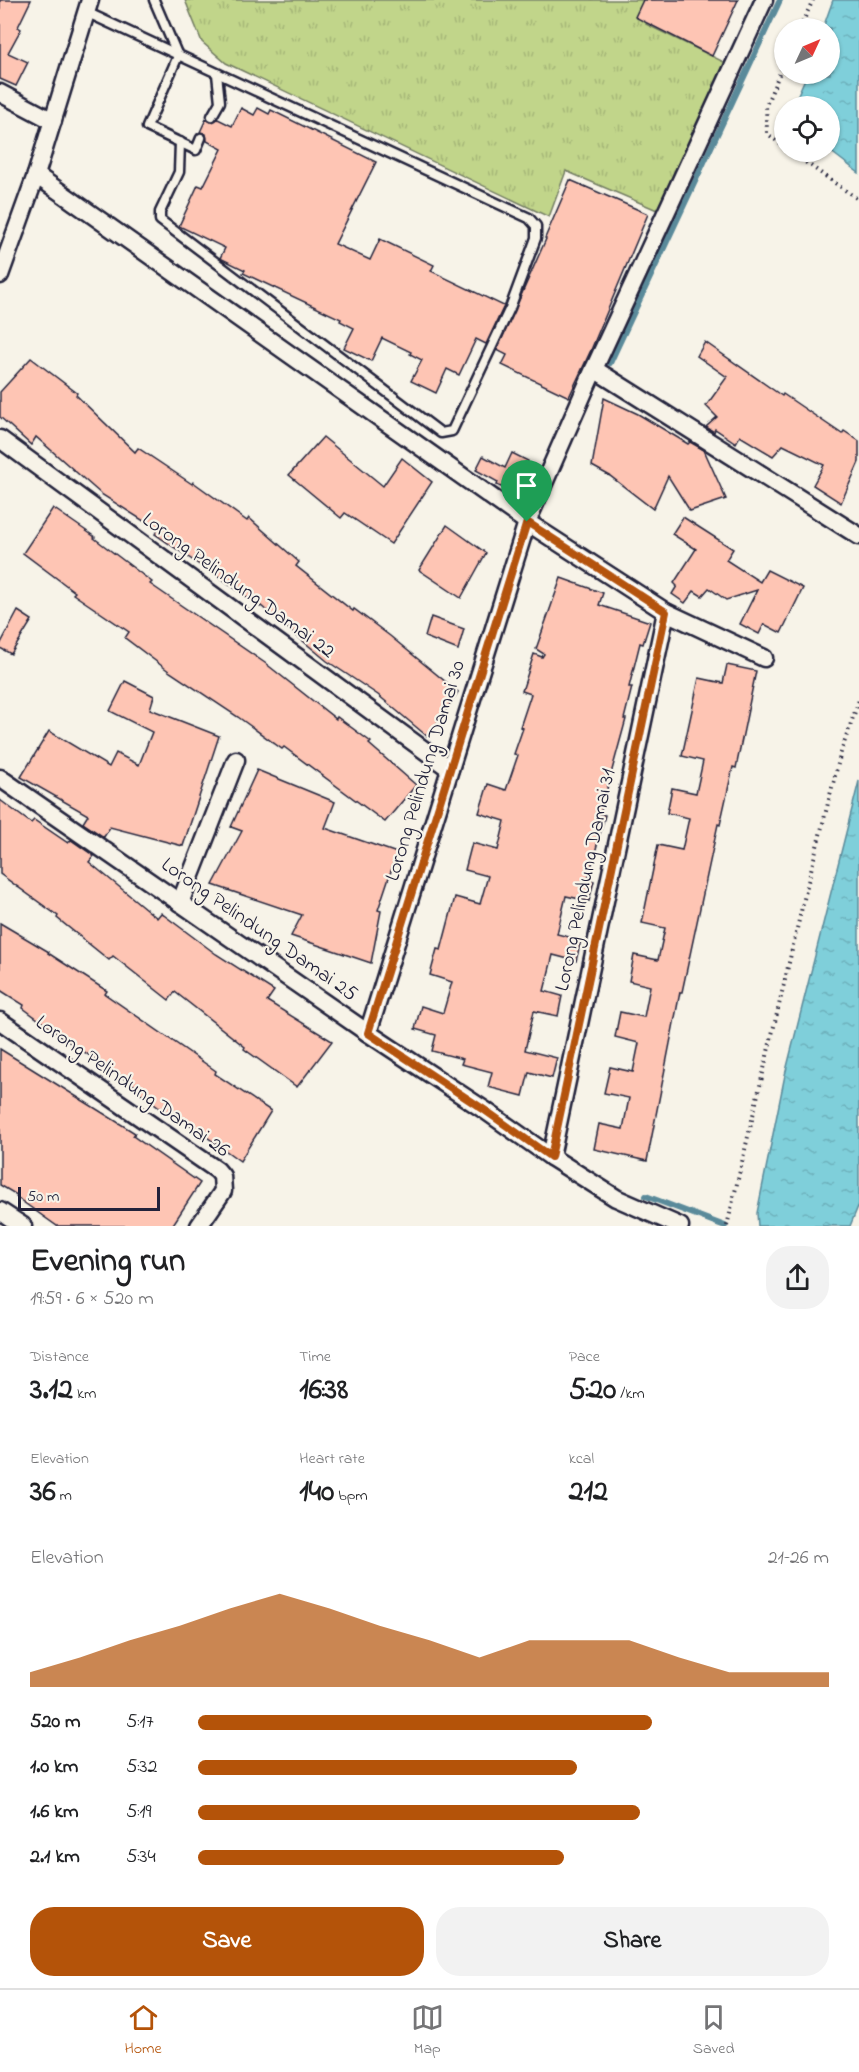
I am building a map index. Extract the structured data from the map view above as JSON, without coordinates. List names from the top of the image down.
{
  "streets": {
    "street": [
      "Lorong Pelindung Damai 22",
      "Lorong Pelindung Damai 30",
      "Lorong Pelindung Damai 31",
      "Lorong Pelindung Damai 25",
      "Lorong Pelindung Damai 26"
    ]
  },
  "crossings": [
    ["Lorong Pelindung Damai 22", "Lorong Pelindung Damai 30"],
    ["Lorong Pelindung Damai 30", "Lorong Pelindung Damai 25"],
    ["Lorong Pelindung Damai 31", "Lorong Pelindung Damai 25"]
  ],
  "scale_bar": "50 m",
  "north": "top right",
  "page": {
    "scale": "50 m",
    "heading": ["Evening run", "19:59 · 6 × 520 m"],
    "stats": [
      ["Distance", "3.12 km"],
      ["Time", "16:38"],
      ["Pace", "5:20 /km"],
      ["Elevation", "36 m"],
      ["Heart rate", "140 bpm"],
      ["kcal", "212"]
    ],
    "chart": ["Elevation", "21–26 m"],
    "list": [
      {
        "name": "520 m",
        "note": "5:17"
      },
      {
        "name": "1.0 km",
        "note": "5:32"
      },
      {
        "name": "1.6 km",
        "note": "5:19"
      },
      {
        "name": "2.1 km",
        "note": "5:34"
      }
    ],
    "buttons": ["Save", "Share"],
    "tabs": ["Home", "Map", "Saved"]
  }
}
